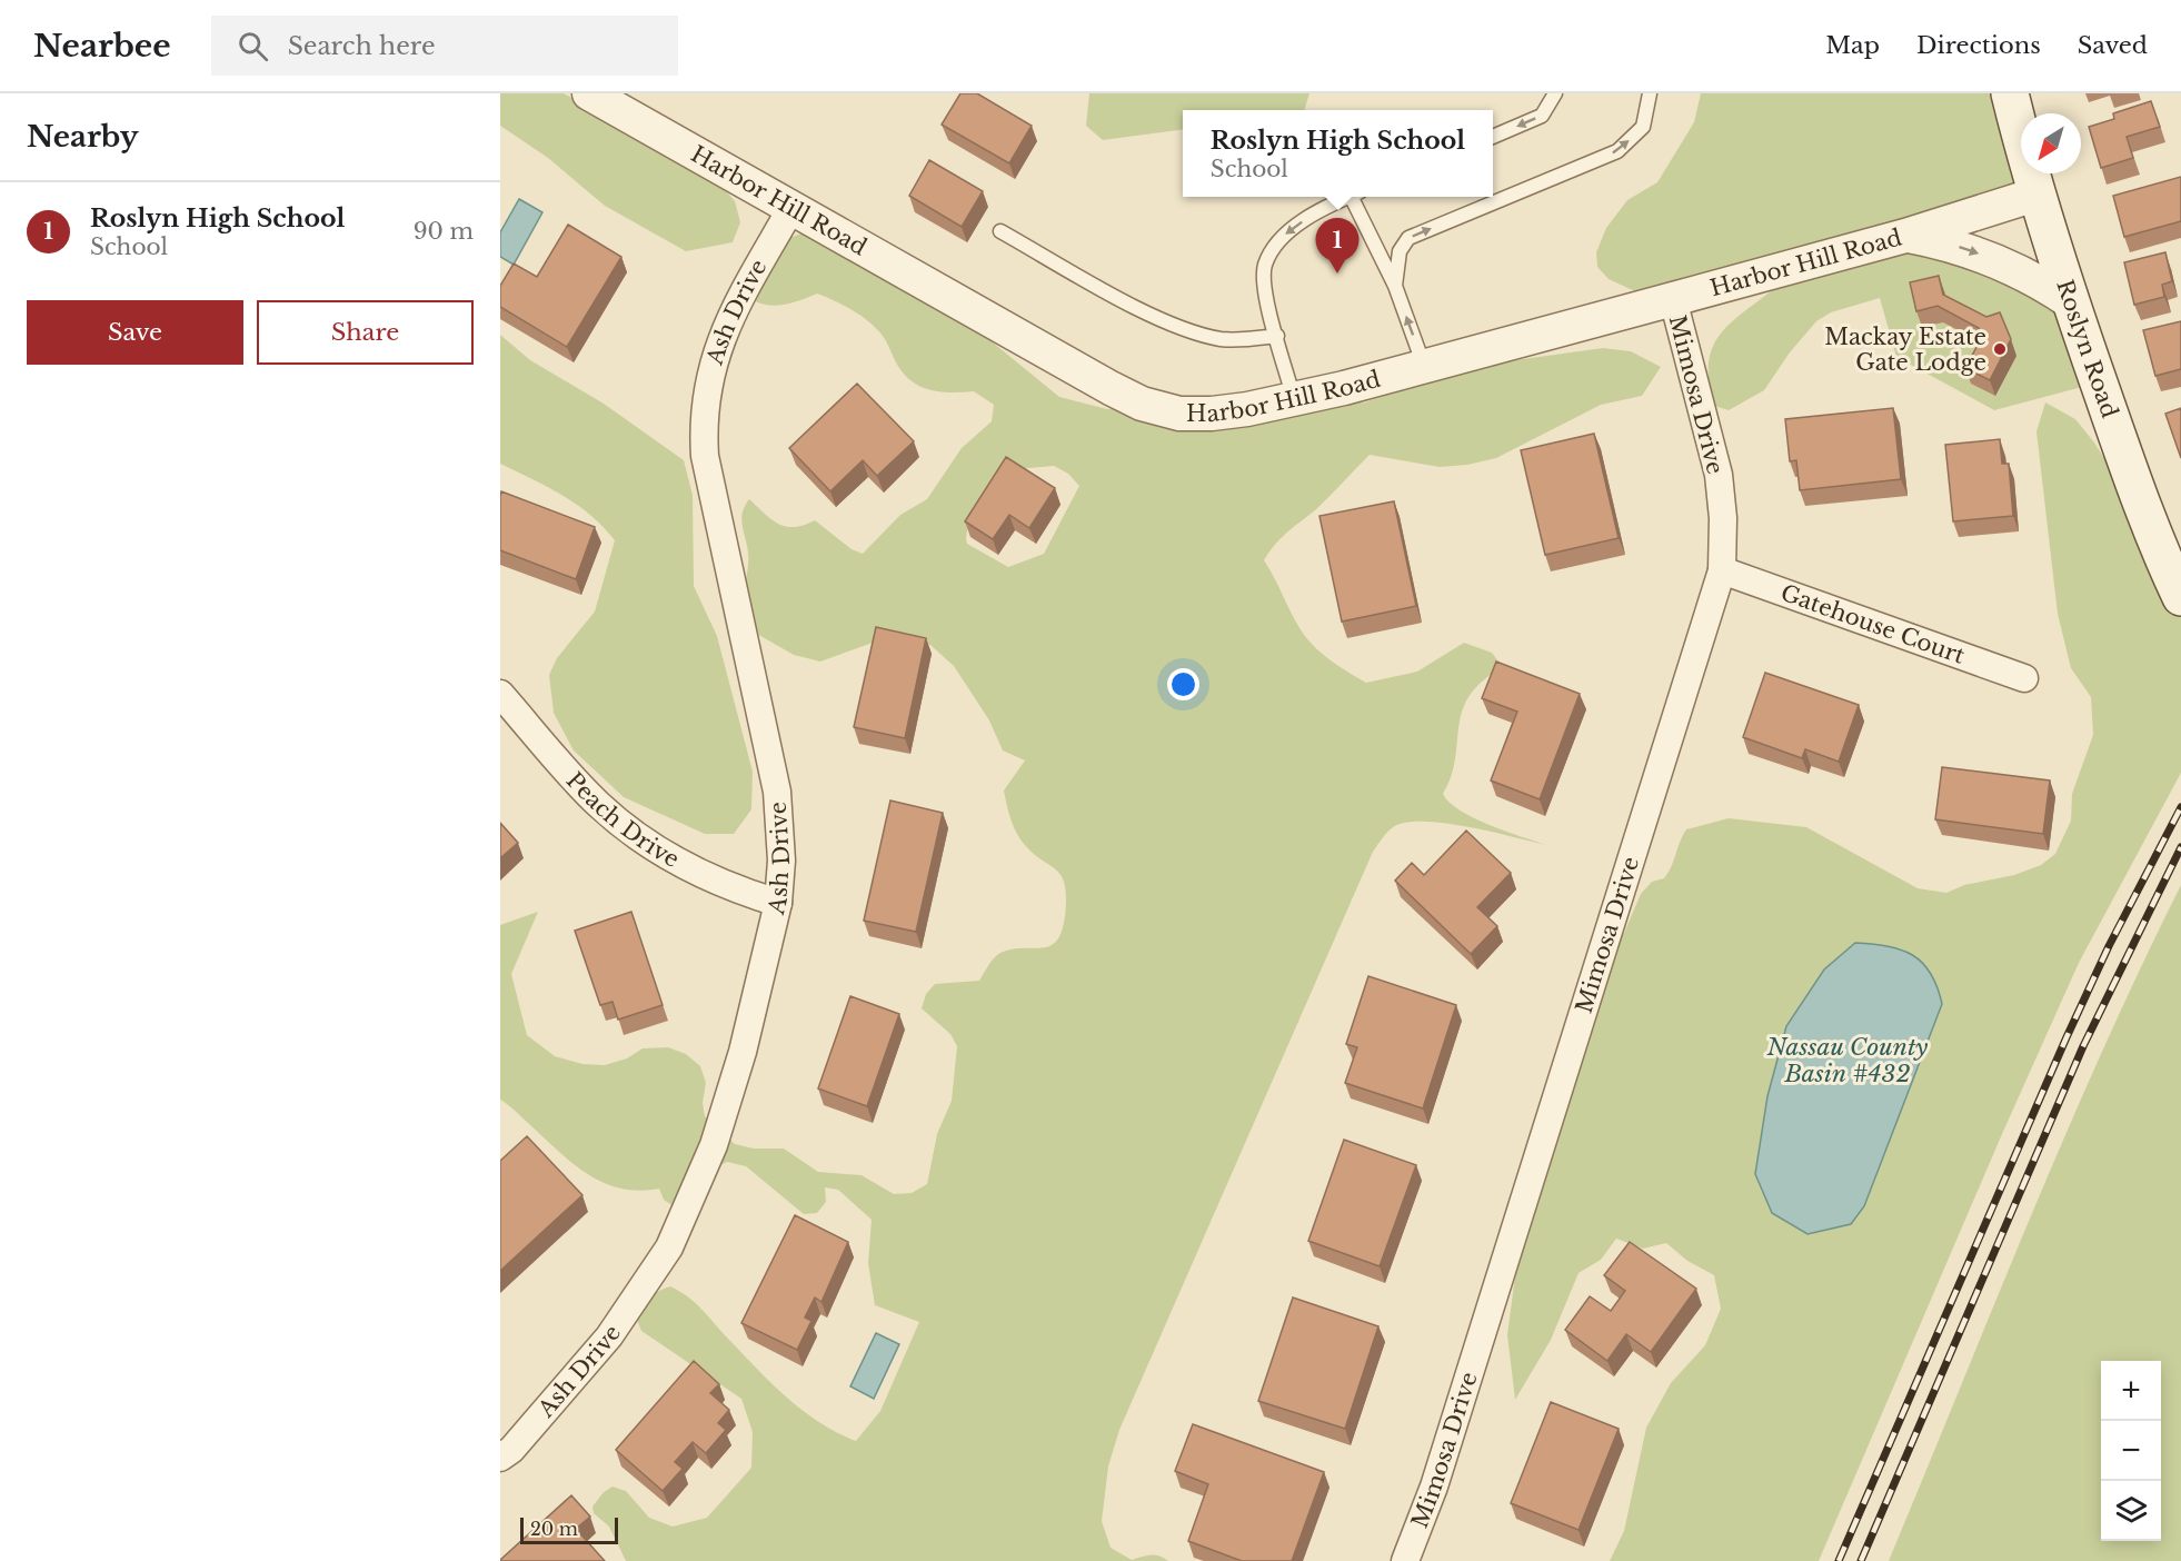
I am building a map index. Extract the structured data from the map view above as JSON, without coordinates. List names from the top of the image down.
{
  "streets": {
    "main road": ["Roslyn Road"],
    "street": [
      "Harbor Hill Road",
      "Ash Drive",
      "Mimosa Drive",
      "Gatehouse Court",
      "Peach Drive"
    ]
  },
  "crossings": [
    ["Harbor Hill Road", "Ash Drive"],
    ["Harbor Hill Road", "Roslyn Road"],
    ["Harbor Hill Road", "Mimosa Drive"],
    ["Ash Drive", "Peach Drive"],
    ["Mimosa Drive", "Gatehouse Court"]
  ],
  "water": ["Nassau County Basin #432"],
  "places": ["Mackay Estate Gate Lodge"],
  "scale_bar": "20 m",
  "north": "bottom left",
  "page": {
    "header": "Nearbee",
    "search": "Search here",
    "nav": ["Map", "Directions", "Saved"],
    "heading": "Nearby",
    "popup": ["Roslyn High School", "School"],
    "list": [
      {
        "mark": "1",
        "name": "Roslyn High School",
        "note": "School",
        "value": "90 m"
      }
    ],
    "pins": "1",
    "buttons": ["Save", "Share"],
    "map_buttons": ["+", "−"],
    "scale": "20 m"
  }
}
